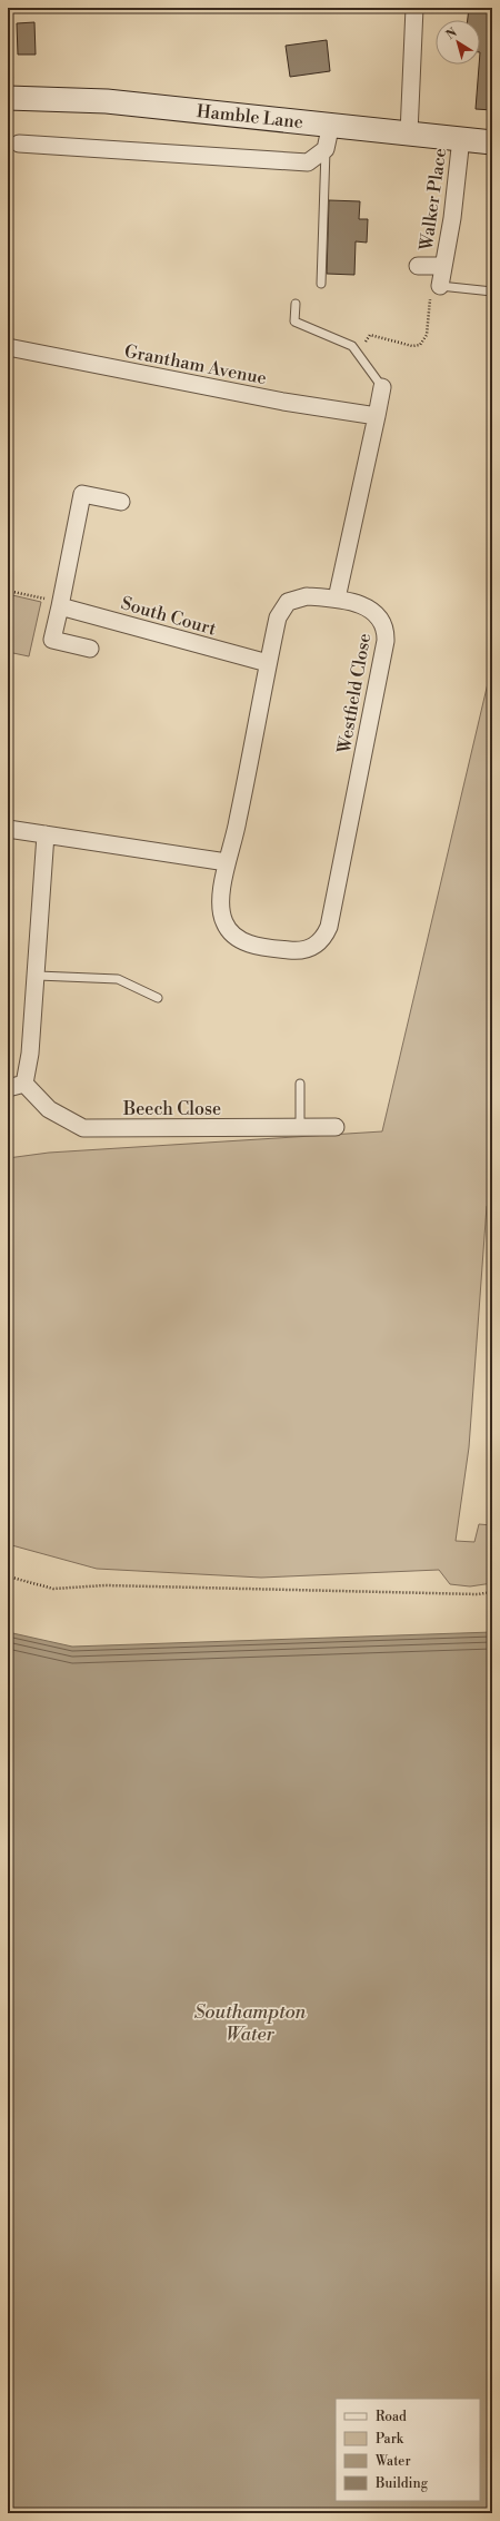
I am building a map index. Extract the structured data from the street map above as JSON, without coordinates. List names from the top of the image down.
{
  "streets": {
    "main road": ["Hamble Lane"],
    "street": [
      "Walker Place",
      "Grantham Avenue",
      "South Court",
      "Westfield Close",
      "Beech Close"
    ]
  },
  "crossings": [
    ["Hamble Lane", "Walker Place"],
    ["South Court", "Westfield Close"]
  ],
  "water": ["Southampton Water"],
  "legend": [
    "Road",
    "Park",
    "Water",
    "Building"
  ],
  "north": "top left"
}
